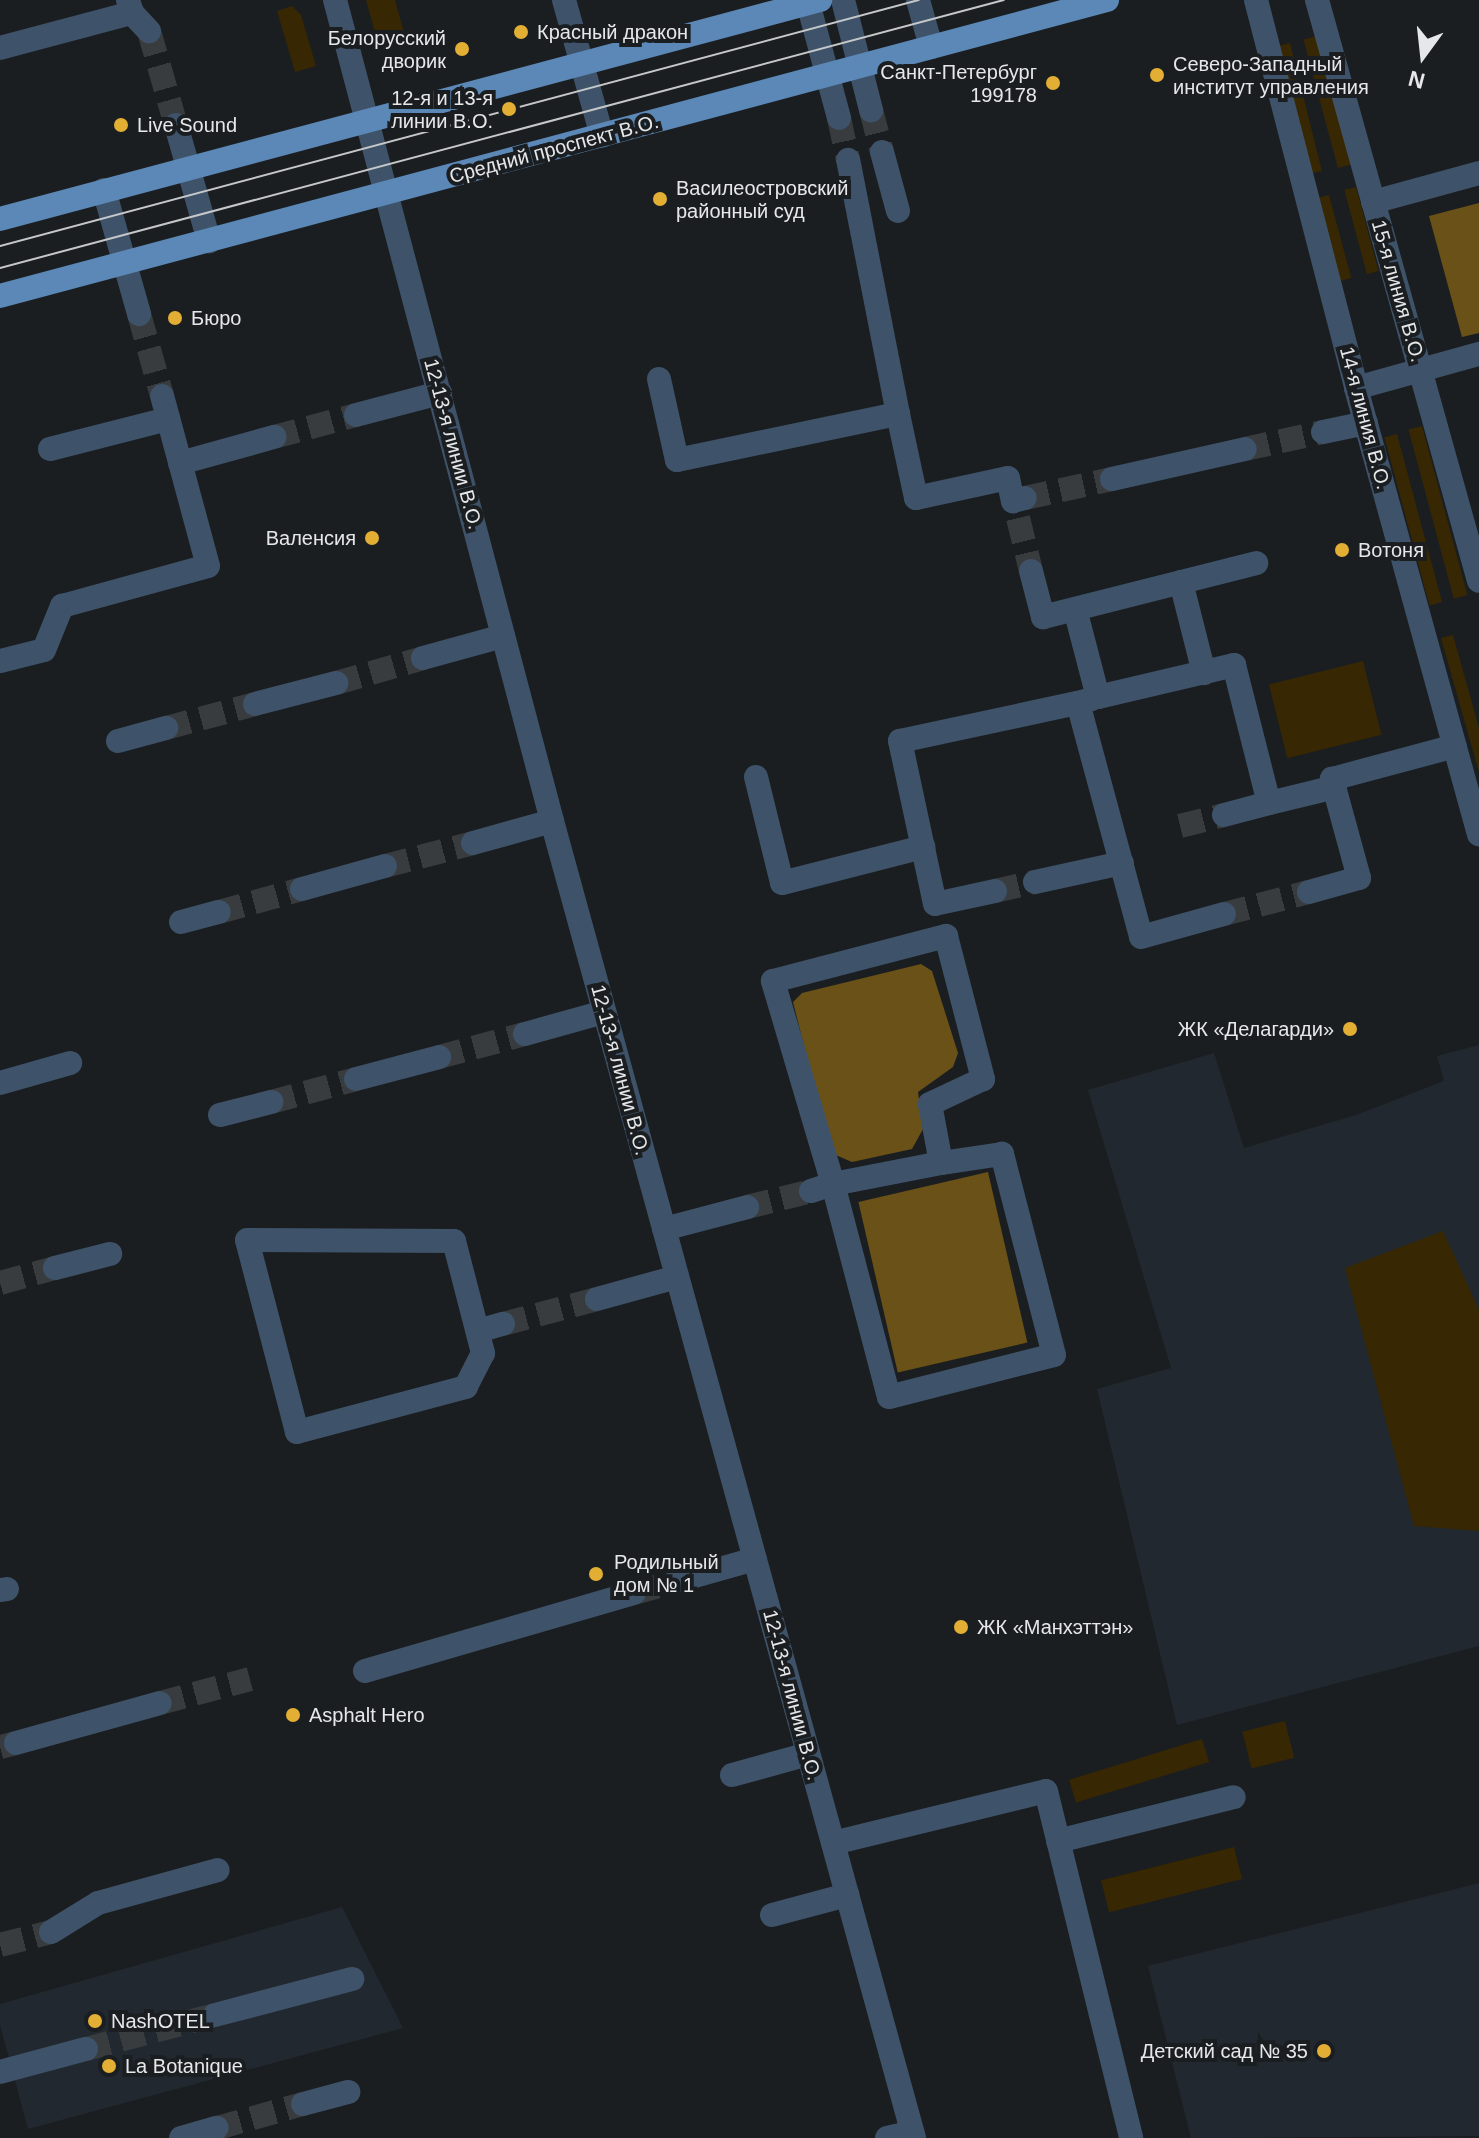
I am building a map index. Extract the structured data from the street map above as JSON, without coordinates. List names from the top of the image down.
{
  "streets": {
    "main road": ["Средний проспект В.О."],
    "street": ["15-я линия В.О.", "14-я линия В.О.", "12-13-я линии В.О."]
  },
  "crossings": [
    ["Средний проспект В.О.", "12-13-я линии В.О."]
  ],
  "places": [
    "Красный дракон",
    "Белорусский дворик",
    "Северо-Западный институт управления",
    "Санкт-Петербург 199178",
    "12-я и 13-я линии В.О.",
    "Live Sound",
    "Василеостровский районный суд",
    "Бюро",
    "Валенсия",
    "Вотоня",
    "ЖК «Делагарди»",
    "Родильный дом № 1",
    "ЖК «Манхэттэн»",
    "Asphalt Hero",
    "NashOTEL",
    "Детский сад № 35",
    "La Botanique"
  ],
  "north": "bottom"
}
